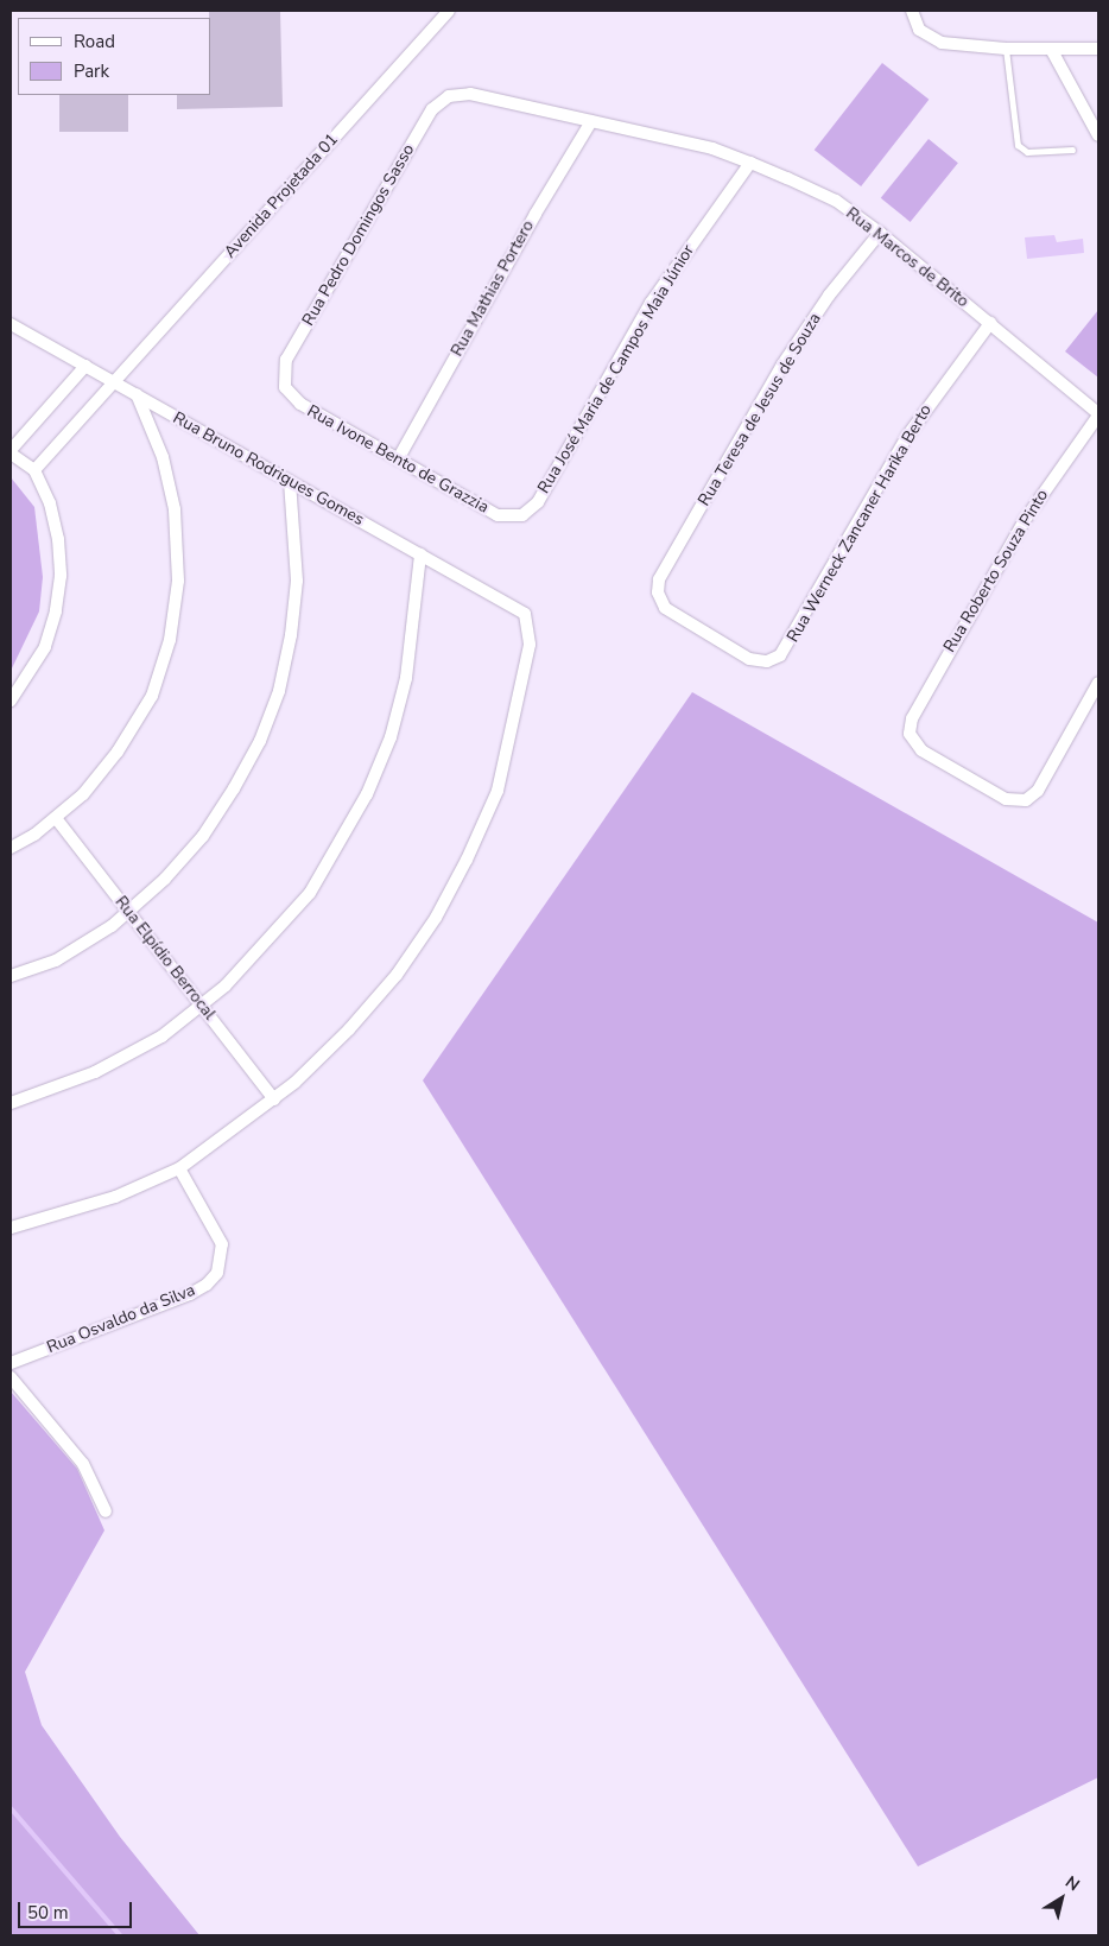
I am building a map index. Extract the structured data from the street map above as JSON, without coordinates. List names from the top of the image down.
{
  "streets": {
    "street": [
      "Avenida Projetada 01",
      "Rua Pedro Domingos Sasso",
      "Rua Marcos de Brito",
      "Rua Mathias Portero",
      "Rua José Maria de Campos Maia Júnior",
      "Rua Teresa de Jesus de Souza",
      "Rua Ivone Bento de Grazzia",
      "Rua Bruno Rodrigues Gomes",
      "Rua Werneck Zancaner Harika Berto",
      "Rua Roberto Souza Pinto",
      "Rua Elpídio Berrocal",
      "Rua Osvaldo da Silva"
    ]
  },
  "crossings": [
    ["Avenida Projetada 01", "Rua Bruno Rodrigues Gomes"],
    ["Rua Pedro Domingos Sasso", "Rua Marcos de Brito"],
    ["Rua Pedro Domingos Sasso", "Rua Ivone Bento de Grazzia"],
    ["Rua Marcos de Brito", "Rua Mathias Portero"],
    ["Rua Marcos de Brito", "Rua José Maria de Campos Maia Júnior"],
    ["Rua Marcos de Brito", "Rua Teresa de Jesus de Souza"],
    ["Rua Marcos de Brito", "Rua Werneck Zancaner Harika Berto"],
    ["Rua Marcos de Brito", "Rua Roberto Souza Pinto"],
    ["Rua Mathias Portero", "Rua Ivone Bento de Grazzia"],
    ["Rua José Maria de Campos Maia Júnior", "Rua Ivone Bento de Grazzia"],
    ["Rua Teresa de Jesus de Souza", "Rua Werneck Zancaner Harika Berto"],
    ["Rua Bruno Rodrigues Gomes", "Rua Elpídio Berrocal"]
  ],
  "legend": ["Road", "Park"],
  "scale_bar": "50 m",
  "north": "top right"
}
